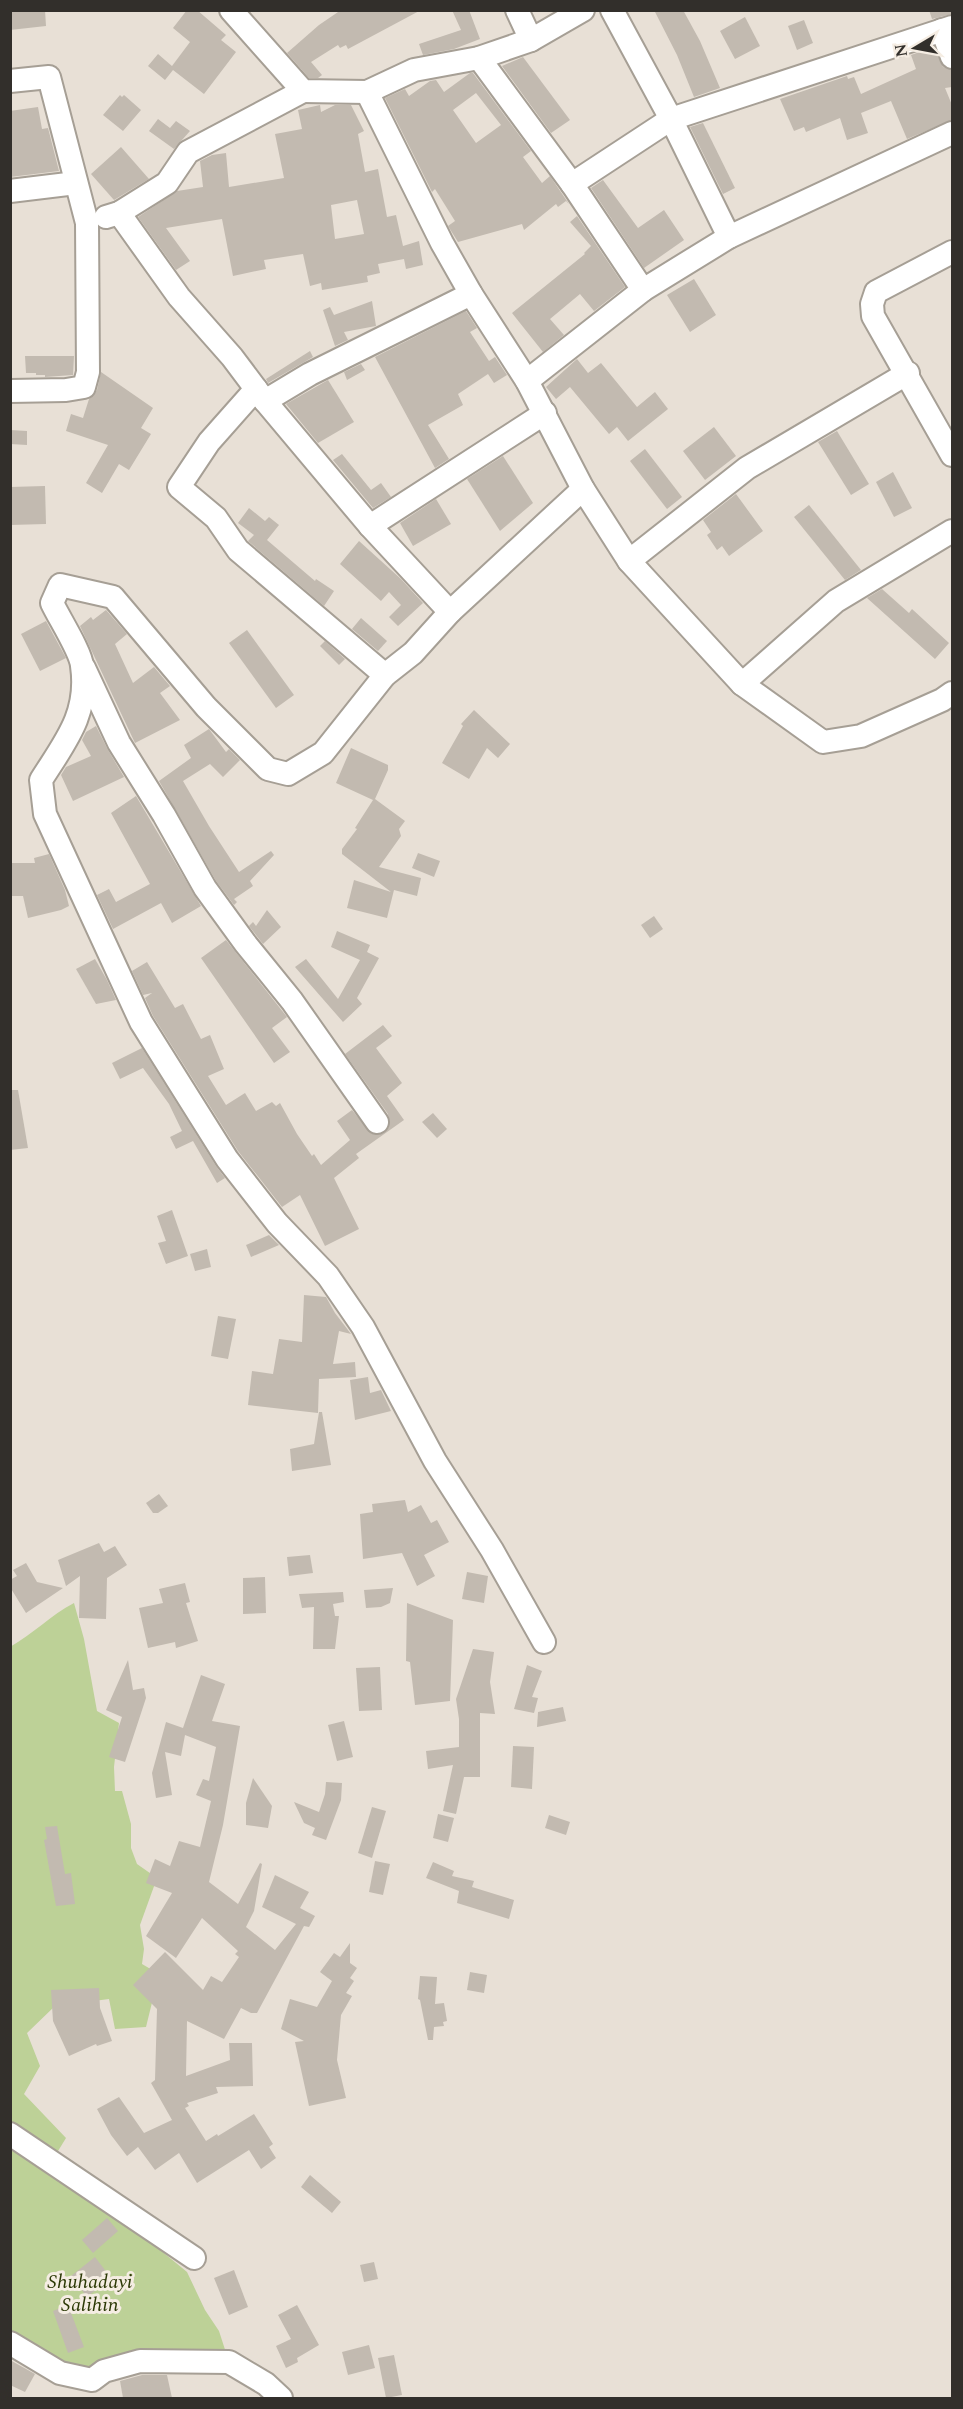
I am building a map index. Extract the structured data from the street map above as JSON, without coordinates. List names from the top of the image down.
{
  "parks": ["Shuhadayi Salihin"],
  "north": "left"
}
